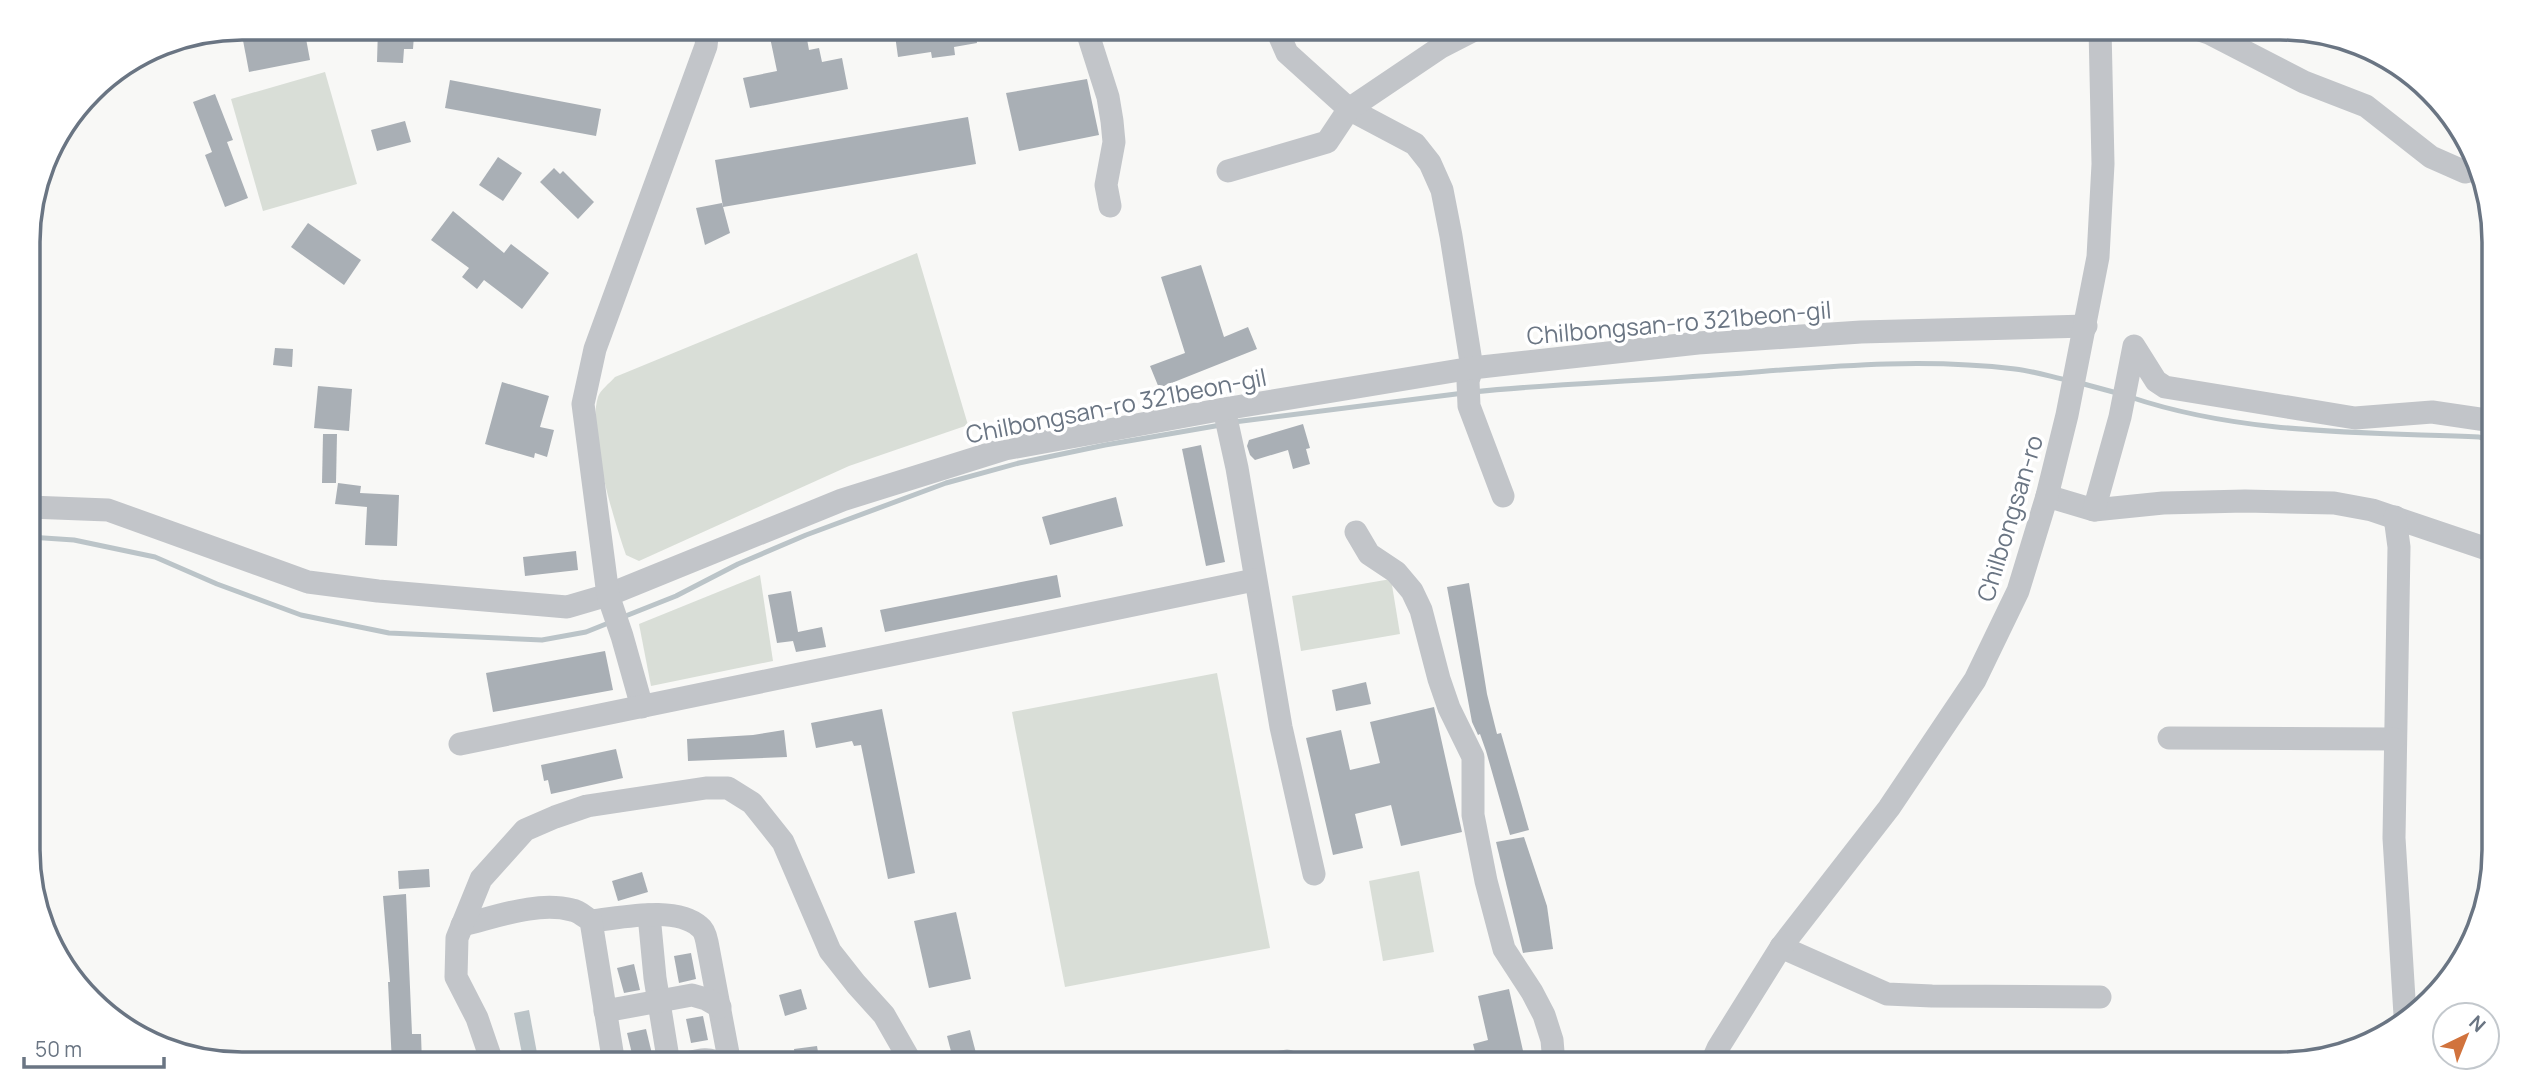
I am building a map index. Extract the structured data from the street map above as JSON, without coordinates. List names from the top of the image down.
{
  "streets": {
    "street": ["Chilbongsan-ro 321beon-gil", "Chilbongsan-ro"]
  },
  "crossings": [
    ["Chilbongsan-ro 321beon-gil", "Chilbongsan-ro"]
  ],
  "scale_bar": "50 m",
  "north": "top right"
}
